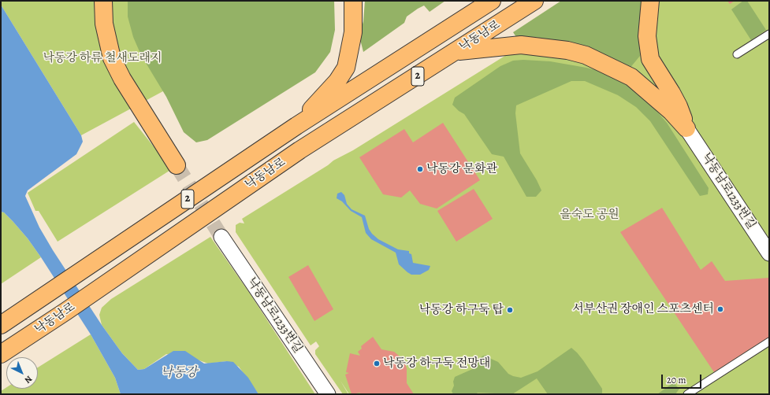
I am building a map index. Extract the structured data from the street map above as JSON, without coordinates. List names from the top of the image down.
{
  "streets": {
    "main road": ["낙동남로", "2"],
    "street": ["낙동남로1233번길"]
  },
  "water": ["낙동강"],
  "parks": ["낙동강 하류 철새도래지", "을숙도 공원"],
  "places": [
    "낙동강 문화관",
    "서부산권 장애인 스포츠센터",
    "낙동강 하구둑 탑",
    "낙동강 하구둑 전망대"
  ],
  "scale_bar": "20 m",
  "north": "bottom right"
}
